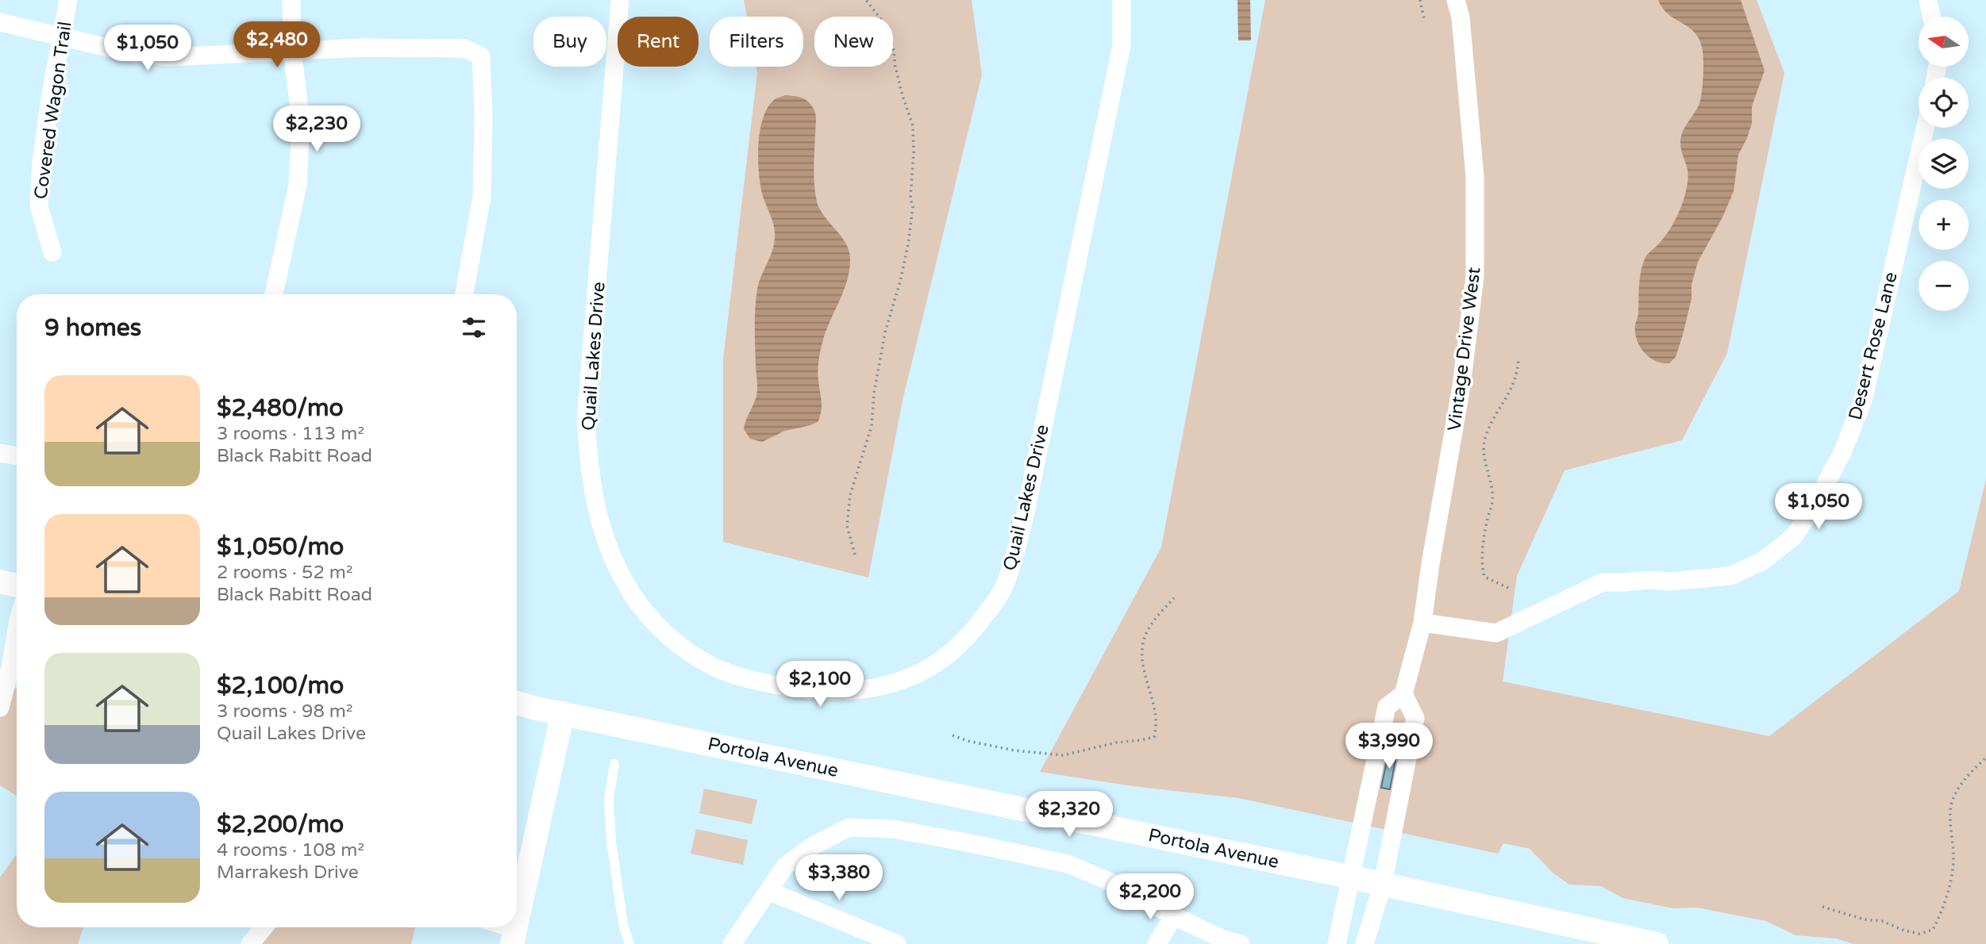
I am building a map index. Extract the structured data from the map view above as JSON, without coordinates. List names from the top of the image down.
{
  "streets": {
    "street": [
      "Covered Wagon Trail",
      "Desert Rose Lane",
      "Vintage Drive West",
      "Quail Lakes Drive",
      "Portola Avenue"
    ]
  },
  "crossings": [
    ["Desert Rose Lane", "Vintage Drive West"]
  ],
  "north": "left",
  "page": {
    "map_buttons": ["+", "−"],
    "chip": [
      "Buy",
      "Rent",
      "Filters",
      "New"
    ],
    "price": [
      "$2,480",
      "$1,050",
      "$2,230",
      "$1,050",
      "$2,100",
      "$3,990",
      "$2,320",
      "$3,380",
      "$2,200"
    ],
    "heading": "9 homes",
    "list": [
      {
        "name": "$2,480/mo",
        "note": "3 rooms · 113 m² · Black Rabitt Road"
      },
      {
        "name": "$1,050/mo",
        "note": "2 rooms · 52 m² · Black Rabitt Road"
      },
      {
        "name": "$2,100/mo",
        "note": "3 rooms · 98 m² · Quail Lakes Drive"
      },
      {
        "name": "$2,200/mo",
        "note": "4 rooms · 108 m² · Marrakesh Drive"
      }
    ]
  }
}
